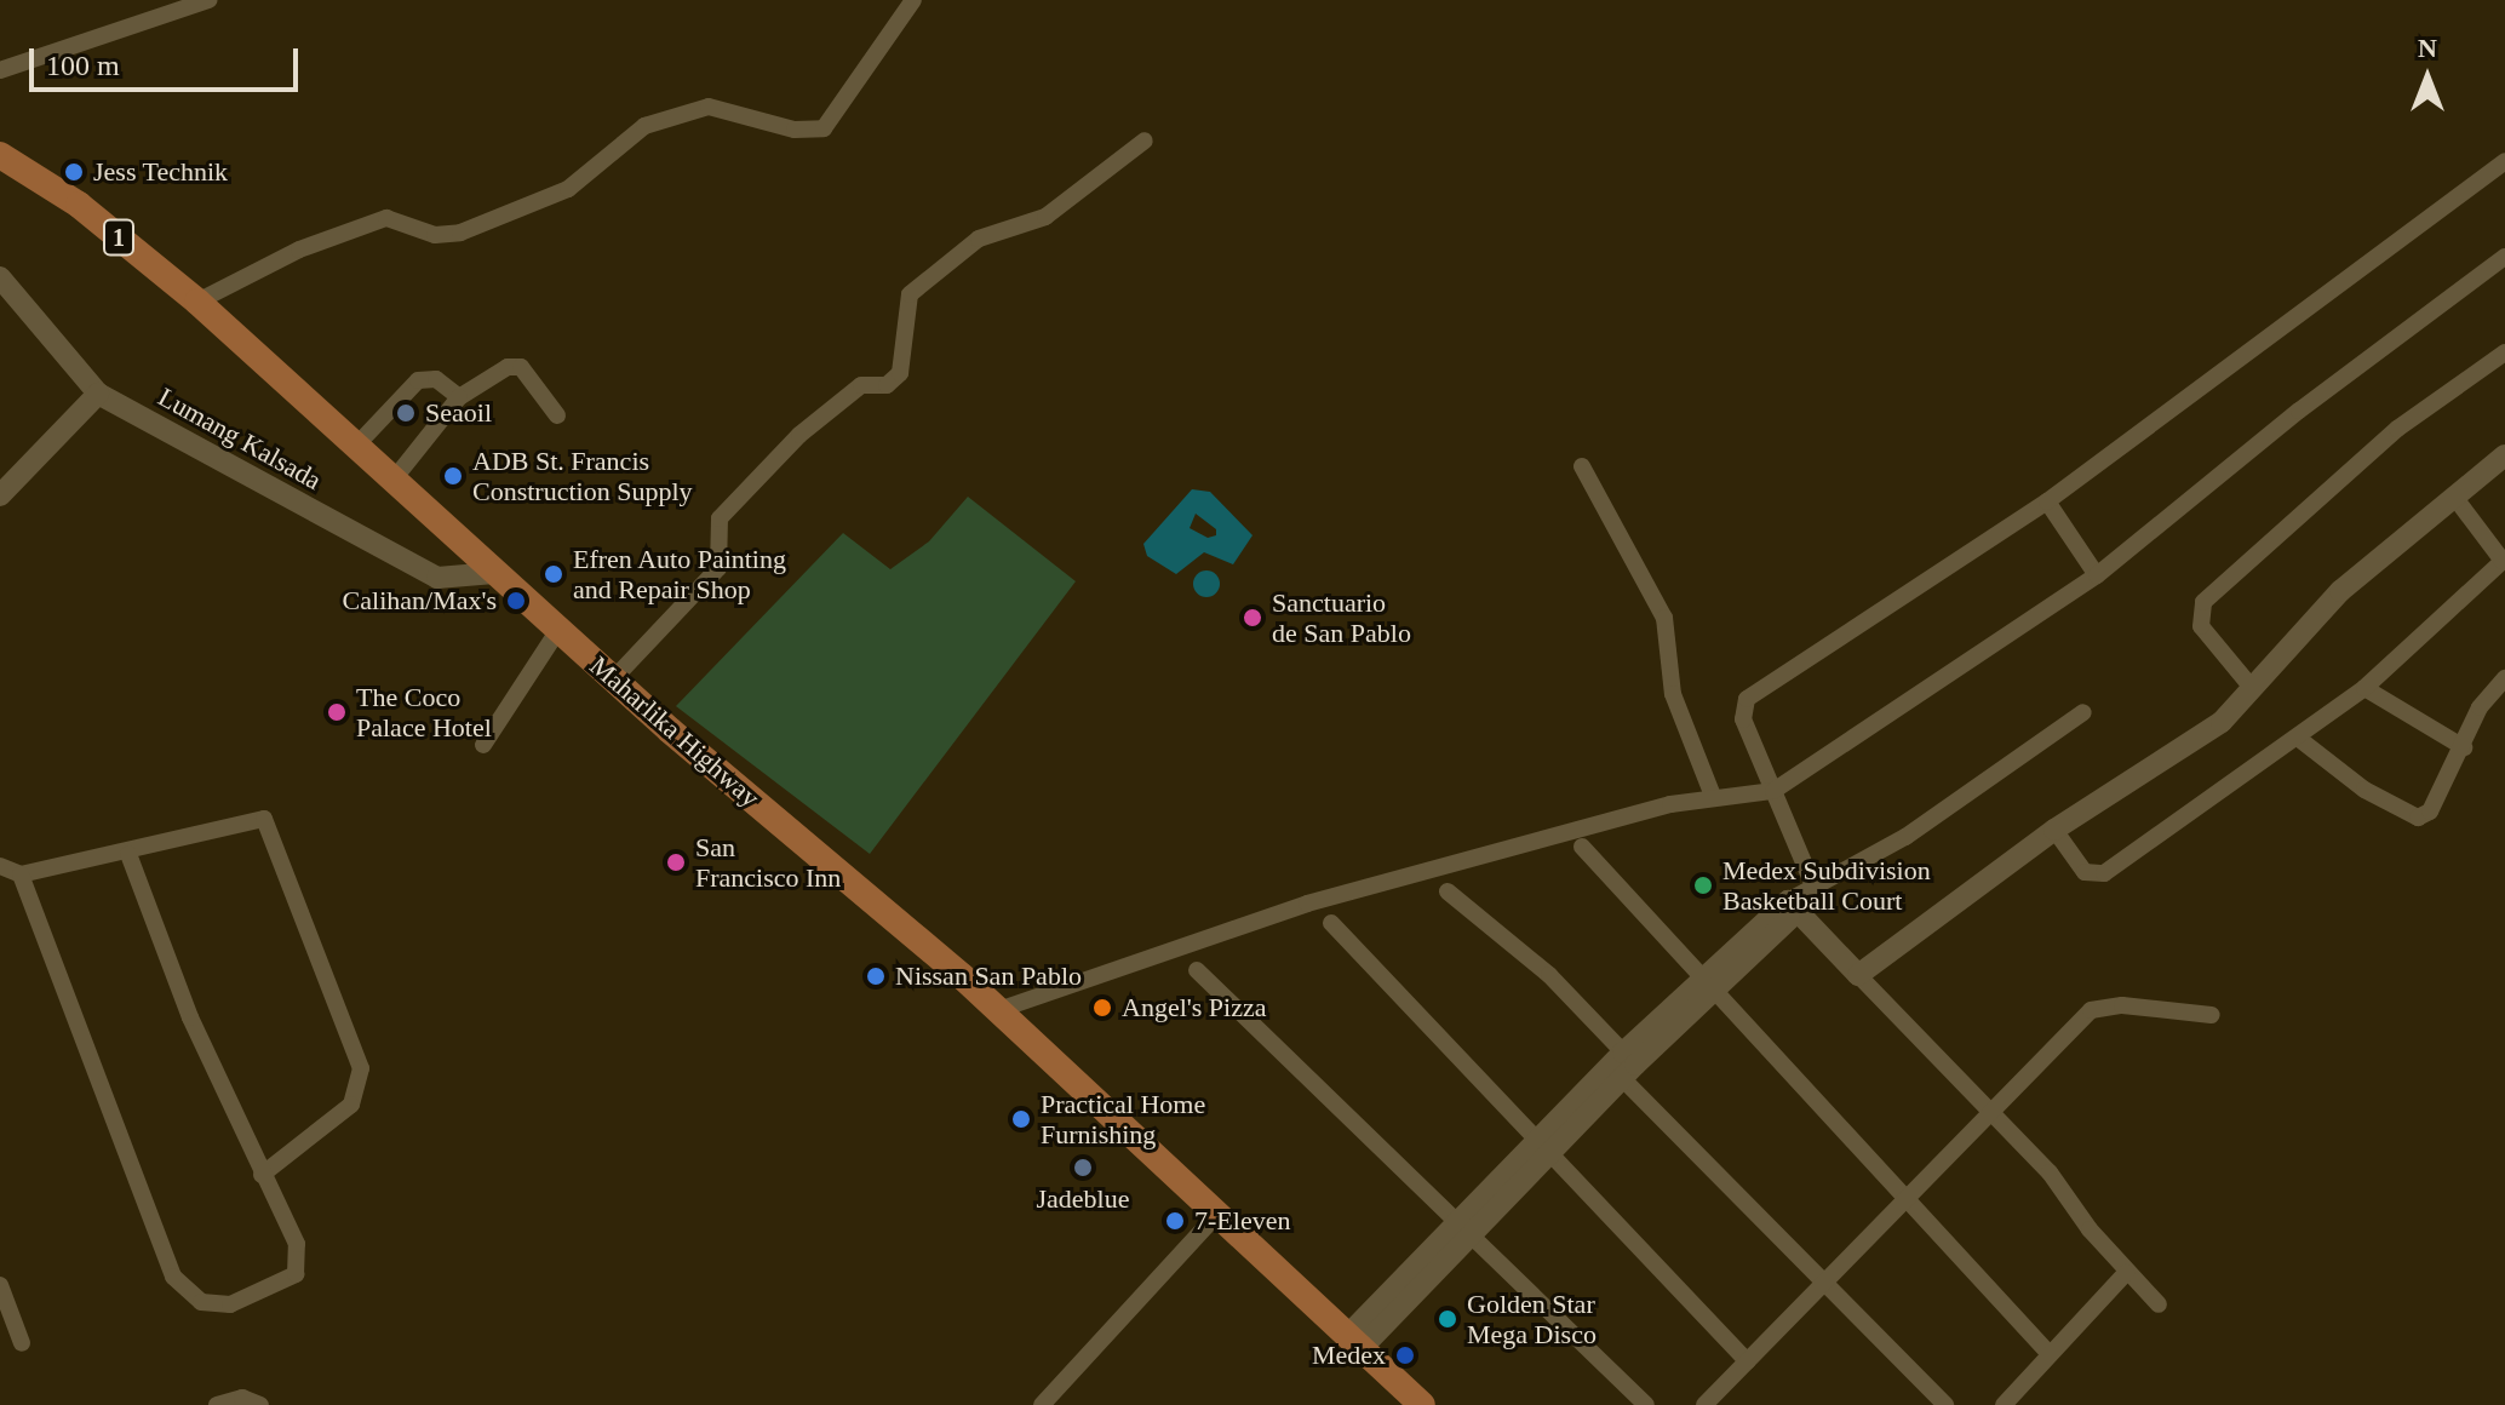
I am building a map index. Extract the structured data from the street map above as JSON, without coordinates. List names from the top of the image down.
{
  "streets": {
    "main road": ["1", "Maharlika Highway"],
    "street": ["Lumang Kalsada"]
  },
  "crossings": [
    ["Lumang Kalsada", "Maharlika Highway"]
  ],
  "places": [
    "Jess Technik",
    "Seaoil",
    "ADB St. Francis Construction Supply",
    "Efren Auto Painting and Repair Shop",
    "Calihan/Max's",
    "Sanctuario de San Pablo",
    "The Coco Palace Hotel",
    "San Francisco Inn",
    "Medex Subdivision Basketball Court",
    "Nissan San Pablo",
    "Angel's Pizza",
    "Practical Home Furnishing",
    "Jadeblue",
    "7-Eleven",
    "Golden Star Mega Disco",
    "Medex"
  ],
  "scale_bar": "100 m",
  "north": "top"
}
